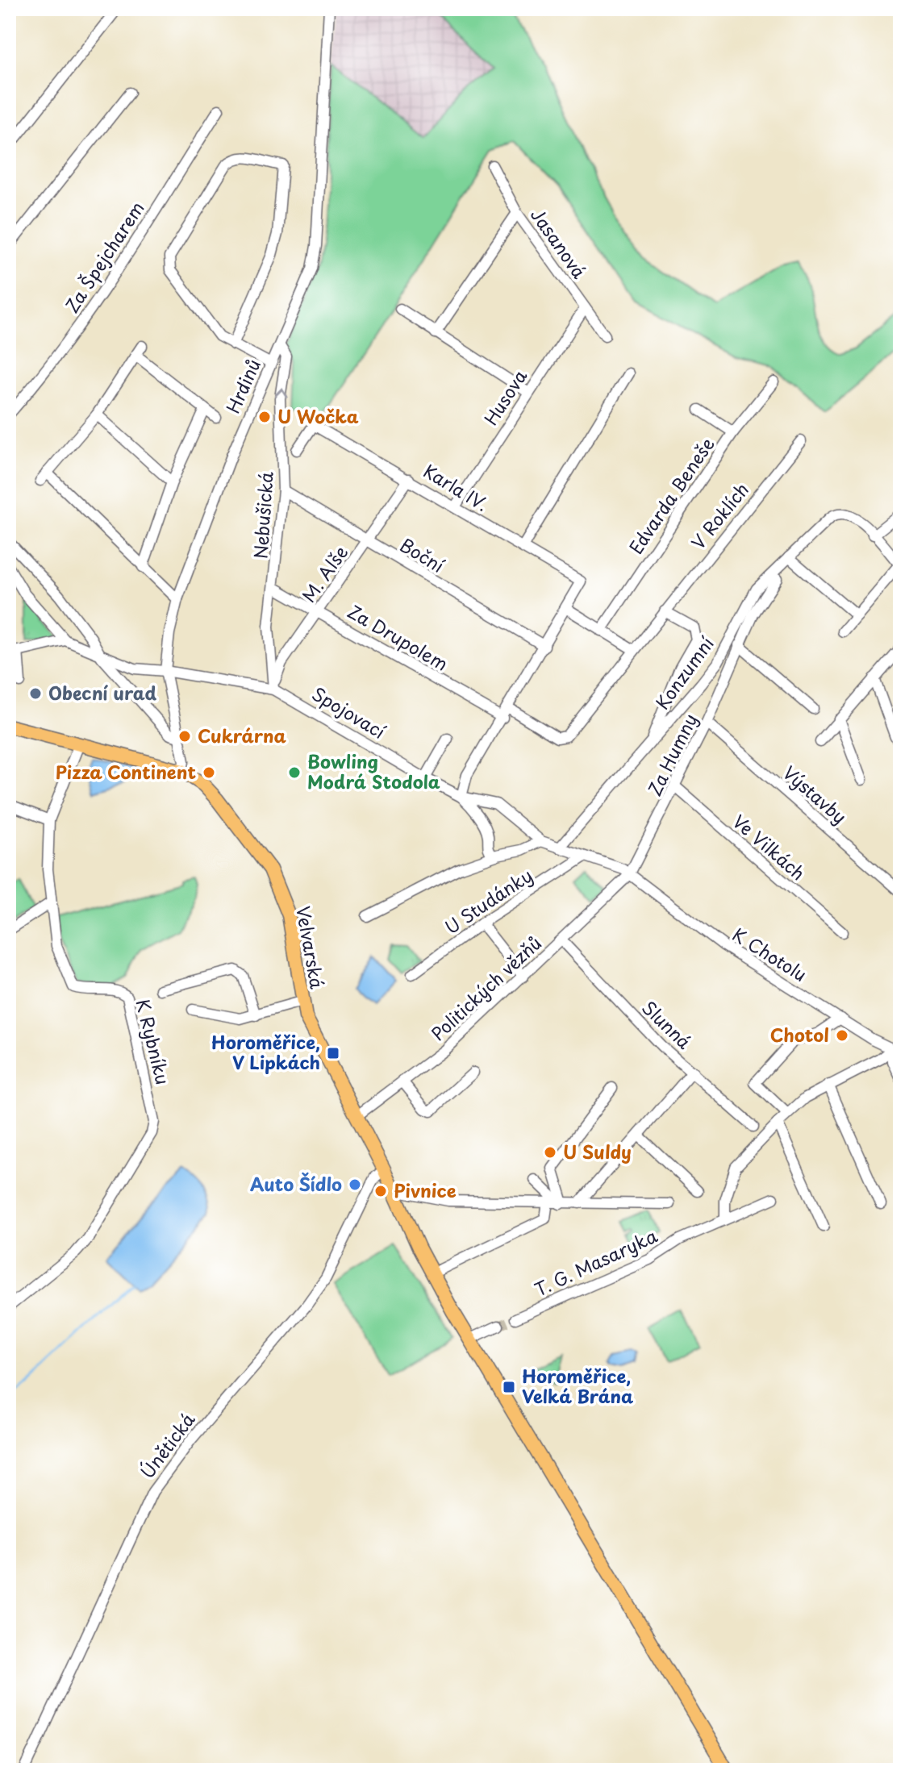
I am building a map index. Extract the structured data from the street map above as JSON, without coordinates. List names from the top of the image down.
{
  "streets": {
    "main road": ["Velvarská"],
    "street": [
      "Jasanová",
      "Za Špejcharem",
      "Hrdinů",
      "Husova",
      "Karla IV.",
      "Edvarda Beneše",
      "Nebušická",
      "V Roklích",
      "Boční",
      "M. Alše",
      "Za Drupolem",
      "Konzumní",
      "Spojovací",
      "Za Humny",
      "Výstavby",
      "Ve Vilkách",
      "U Studánky",
      "K Chotolu",
      "Politických vězňů",
      "Slunná",
      "K Rybníku",
      "T. G. Masaryka",
      "Únětická"
    ]
  },
  "crossings": [
    ["Jasanová", "Husova"],
    ["Hrdinů", "Nebušická"],
    ["Hrdinů", "Spojovací"],
    ["Hrdinů", "Velvarská"],
    ["Husova", "Karla IV."],
    ["Karla IV.", "M. Alše"],
    ["Nebušická", "Boční"],
    ["Nebušická", "M. Alše"],
    ["Nebušická", "Za Drupolem"],
    ["Nebušická", "Spojovací"],
    ["V Roklích", "Konzumní"],
    ["Boční", "M. Alše"],
    ["M. Alše", "Za Drupolem"],
    ["M. Alše", "Spojovací"],
    ["Konzumní", "Spojovací"],
    ["Konzumní", "Za Humny"],
    ["Spojovací", "Za Humny"],
    ["Spojovací", "U Studánky"],
    ["Spojovací", "K Chotolu"],
    ["Spojovací", "Politických vězňů"],
    ["Za Humny", "Výstavby"],
    ["Za Humny", "Ve Vilkách"],
    ["Za Humny", "K Chotolu"],
    ["Za Humny", "Politických vězňů"],
    ["Velvarská", "Politických vězňů"],
    ["Velvarská", "K Rybníku"],
    ["Velvarská", "Únětická"],
    ["K Chotolu", "Politických vězňů"],
    ["Politických vězňů", "Slunná"]
  ],
  "one_way": ["Nebušická"],
  "places": {
    "other": [
      "U Wočka",
      "Obecní urad",
      "Cukrárna",
      "Pizza Continent",
      "Bowling Modrá Stodola",
      "Chotol",
      "U Suldy",
      "Auto Šídlo",
      "Pivnice"
    ],
    "transit": ["Horoměřice, V Lipkách", "Horoměřice, Velká Brána"]
  }
}
